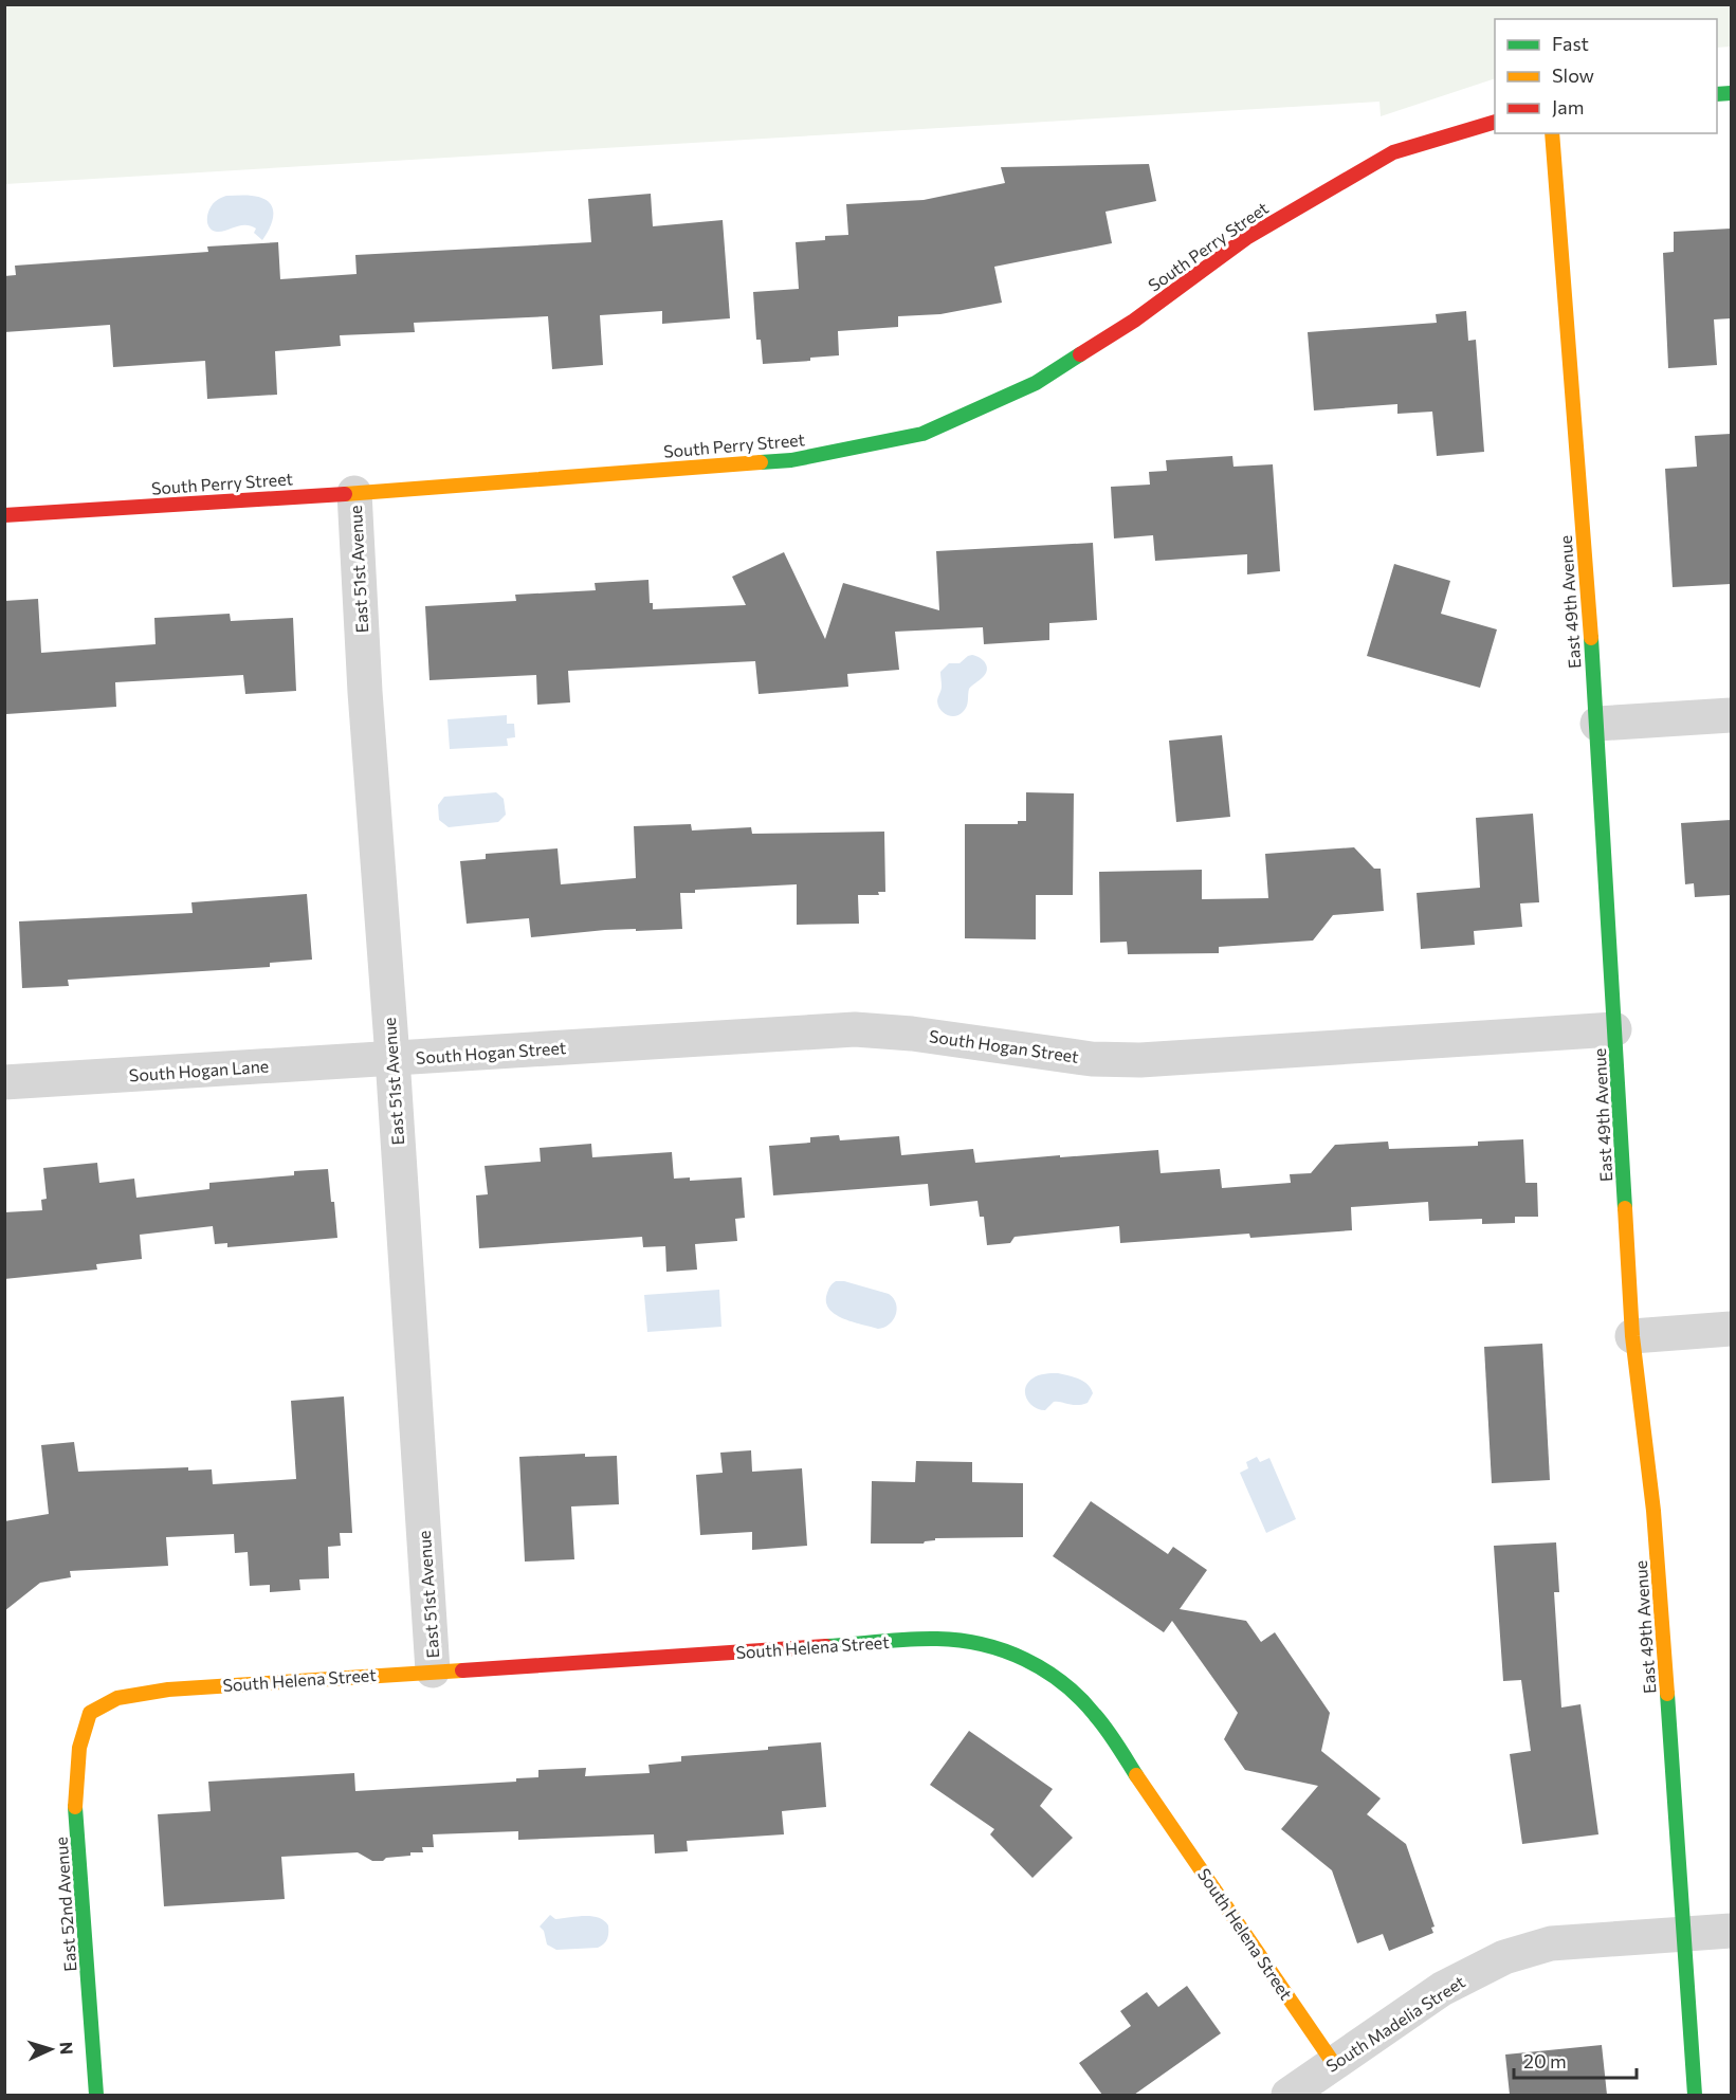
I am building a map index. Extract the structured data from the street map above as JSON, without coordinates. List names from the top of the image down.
{
  "streets": {
    "street": [
      "South Perry Street",
      "East 51st Avenue",
      "East 49th Avenue",
      "South Hogan Street",
      "South Hogan Lane",
      "South Helena Street",
      "East 52nd Avenue",
      "South Madelia Street"
    ]
  },
  "crossings": [
    ["South Perry Street", "East 51st Avenue"],
    ["East 51st Avenue", "South Hogan Street"],
    ["East 51st Avenue", "South Hogan Lane"],
    ["East 51st Avenue", "South Helena Street"],
    ["East 49th Avenue", "South Hogan Street"],
    ["East 49th Avenue", "South Madelia Street"],
    ["South Hogan Street", "South Hogan Lane"],
    ["South Helena Street", "East 52nd Avenue"],
    ["South Helena Street", "South Madelia Street"]
  ],
  "legend": ["Fast", "Slow", "Jam"],
  "scale_bar": "20 m",
  "north": "right"
}
